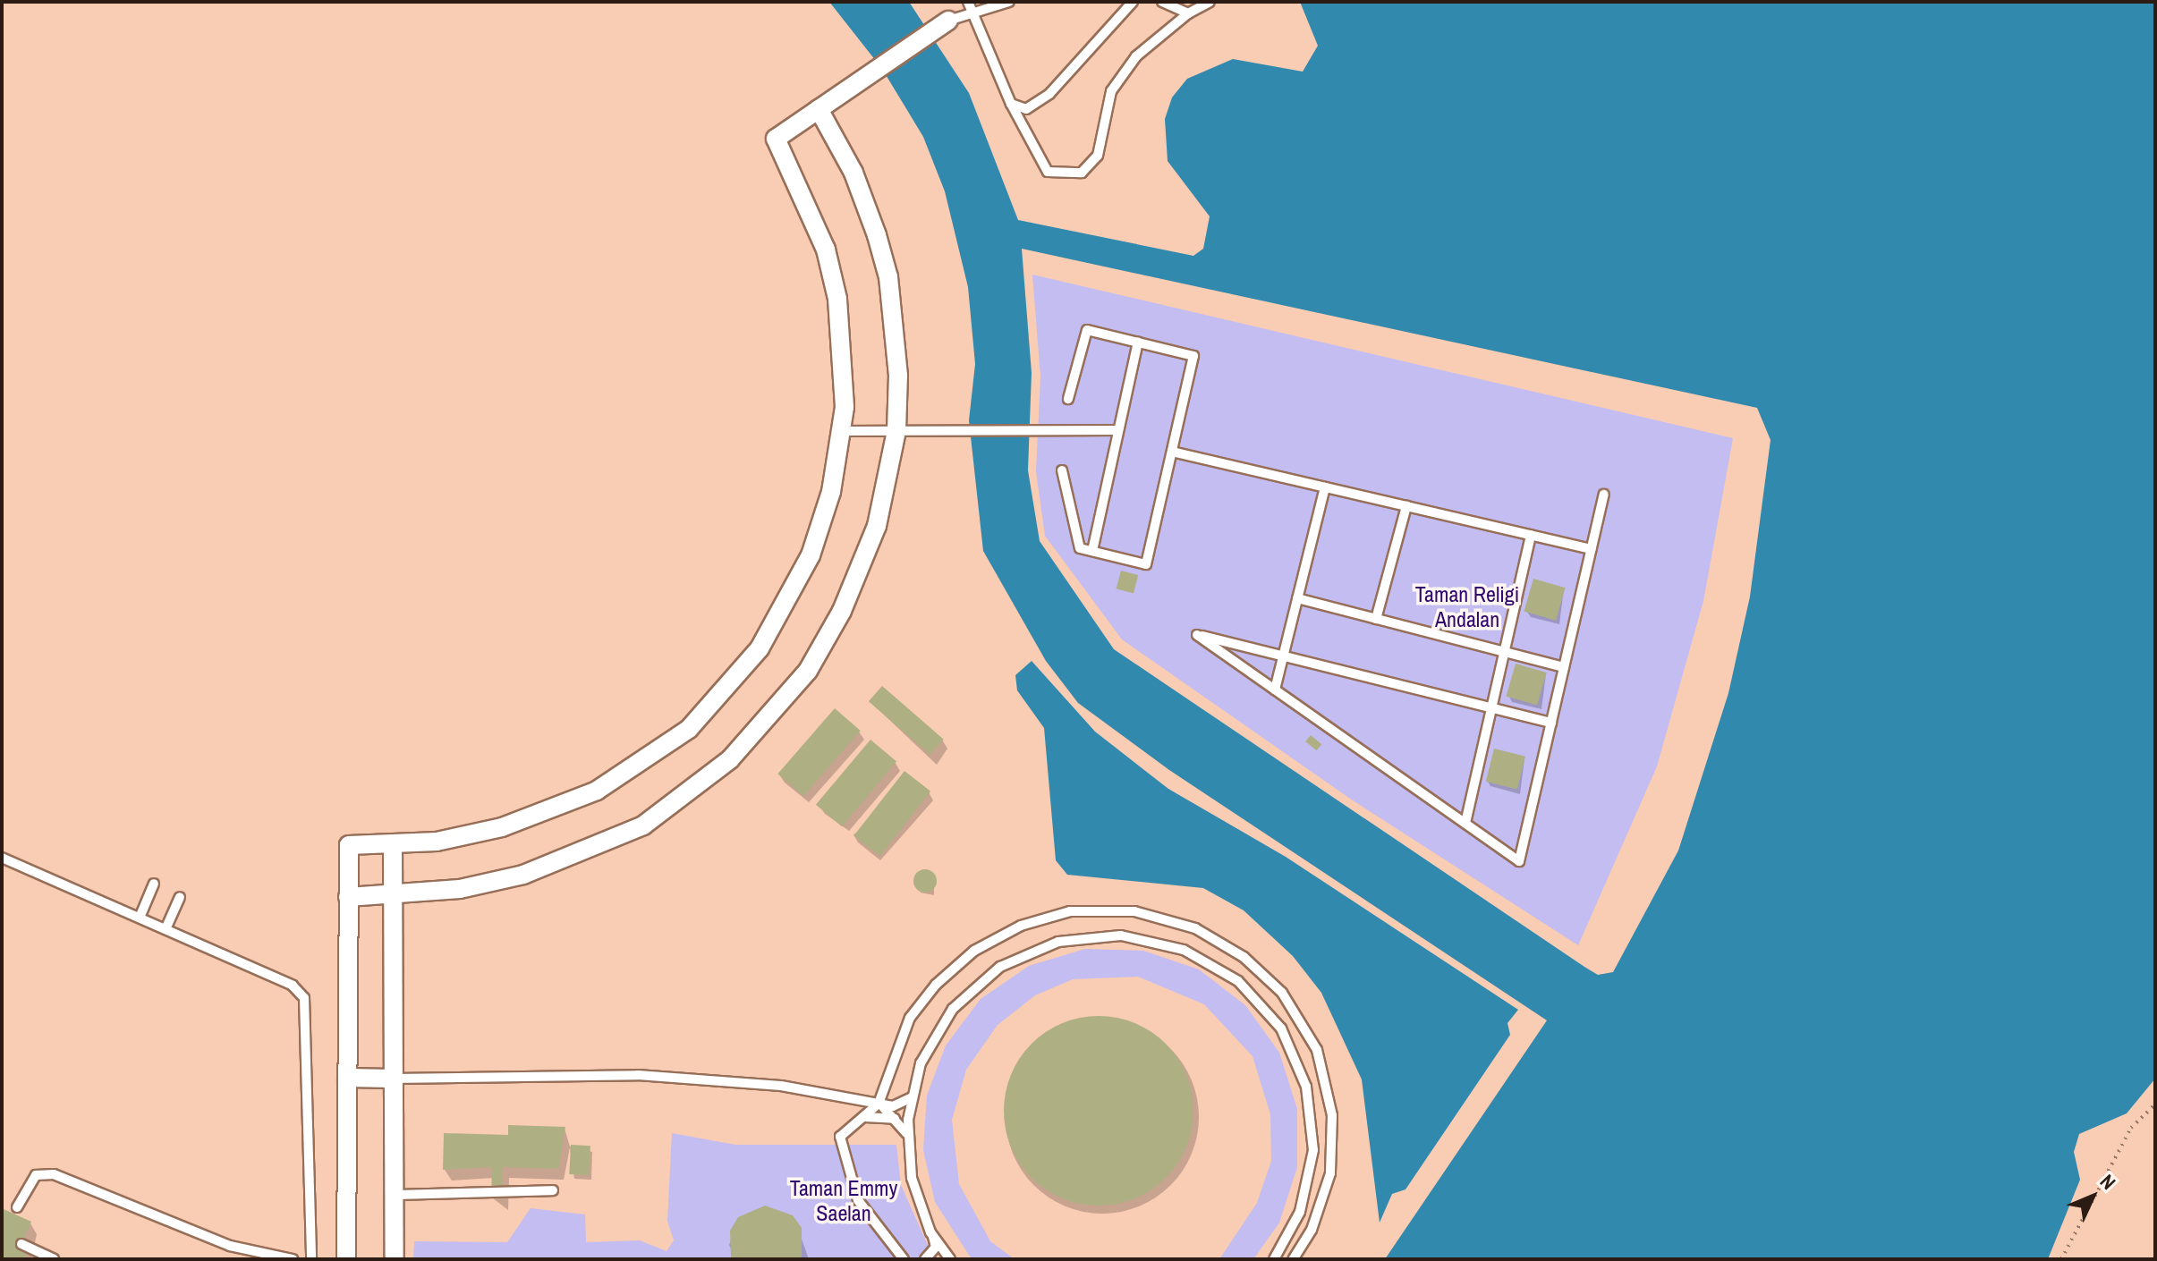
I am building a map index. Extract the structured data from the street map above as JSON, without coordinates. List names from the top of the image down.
{
  "parks": ["Taman Religi Andalan", "Taman Emmy Saelan"],
  "north": "top right"
}
